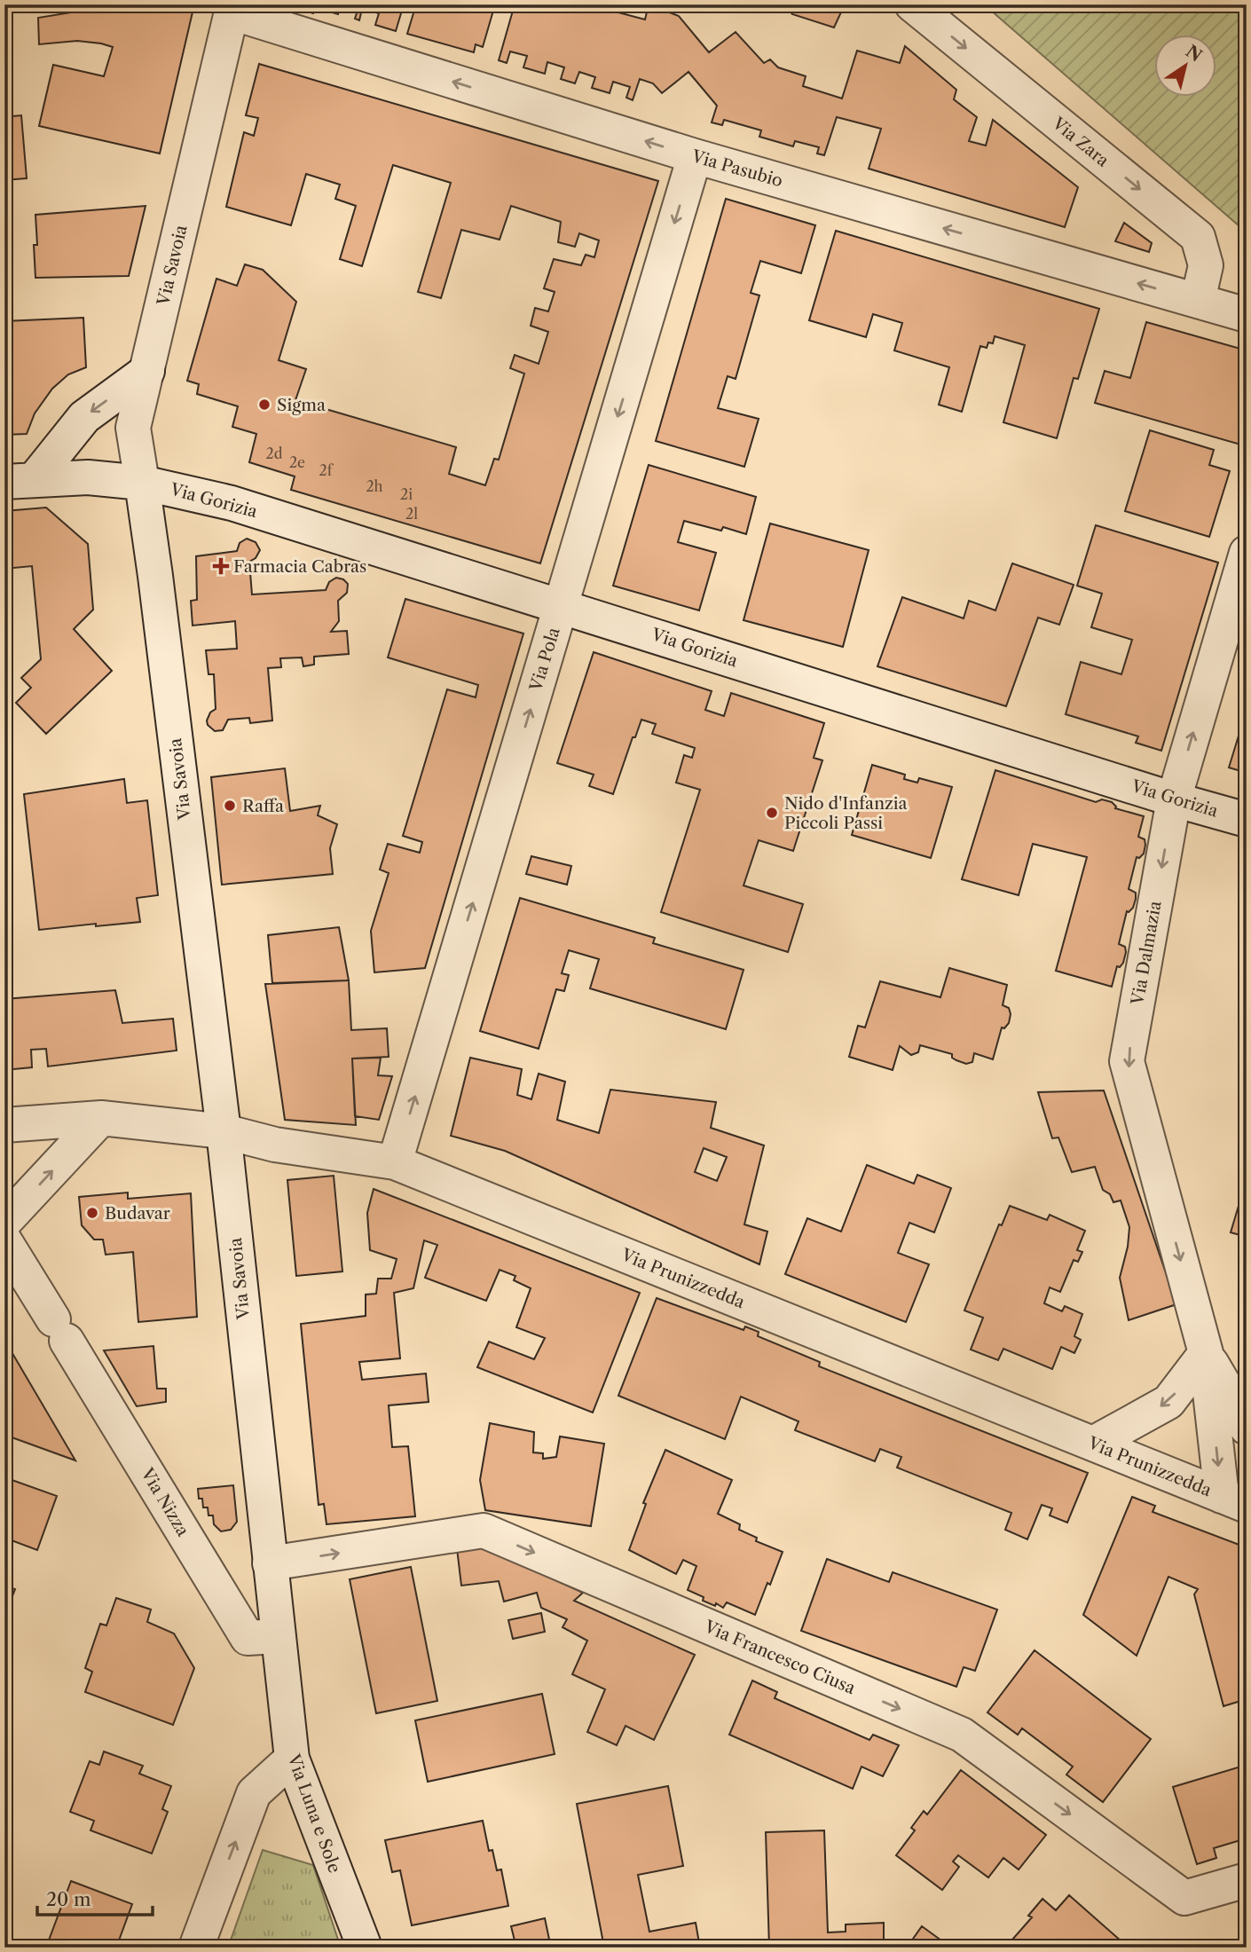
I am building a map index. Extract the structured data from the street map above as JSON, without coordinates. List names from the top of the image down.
{
  "streets": {
    "street": [
      "Via Zara",
      "Via Pasubio",
      "Via Savoia",
      "Via Gorizia",
      "Via Pola",
      "Via Dalmazia",
      "Via Prunizzedda",
      "Via Nizza",
      "Via Francesco Ciusa",
      "Via Luna e Sole"
    ]
  },
  "crossings": [
    ["Via Zara", "Via Pasubio"],
    ["Via Pasubio", "Via Savoia"],
    ["Via Pasubio", "Via Pola"],
    ["Via Savoia", "Via Gorizia"],
    ["Via Savoia", "Via Prunizzedda"],
    ["Via Savoia", "Via Francesco Ciusa"],
    ["Via Savoia", "Via Luna e Sole"],
    ["Via Gorizia", "Via Pola"],
    ["Via Gorizia", "Via Dalmazia"],
    ["Via Pola", "Via Prunizzedda"],
    ["Via Dalmazia", "Via Prunizzedda"],
    ["Via Nizza", "Via Luna e Sole"],
    ["Via Francesco Ciusa", "Via Luna e Sole"]
  ],
  "one_way": ["Via Zara", "Via Pasubio", "Via Francesco Ciusa"],
  "places": {
    "other": [
      "Sigma",
      "Raffa",
      "Nido d'Infanzia Piccoli Passi",
      "Budavar"
    ],
    "health": ["Farmacia Cabras"]
  },
  "house_numbers": [
    "2d",
    "2e",
    "2f",
    "2h",
    "2i",
    "2l"
  ],
  "scale_bar": "20 m",
  "north": "top right"
}
